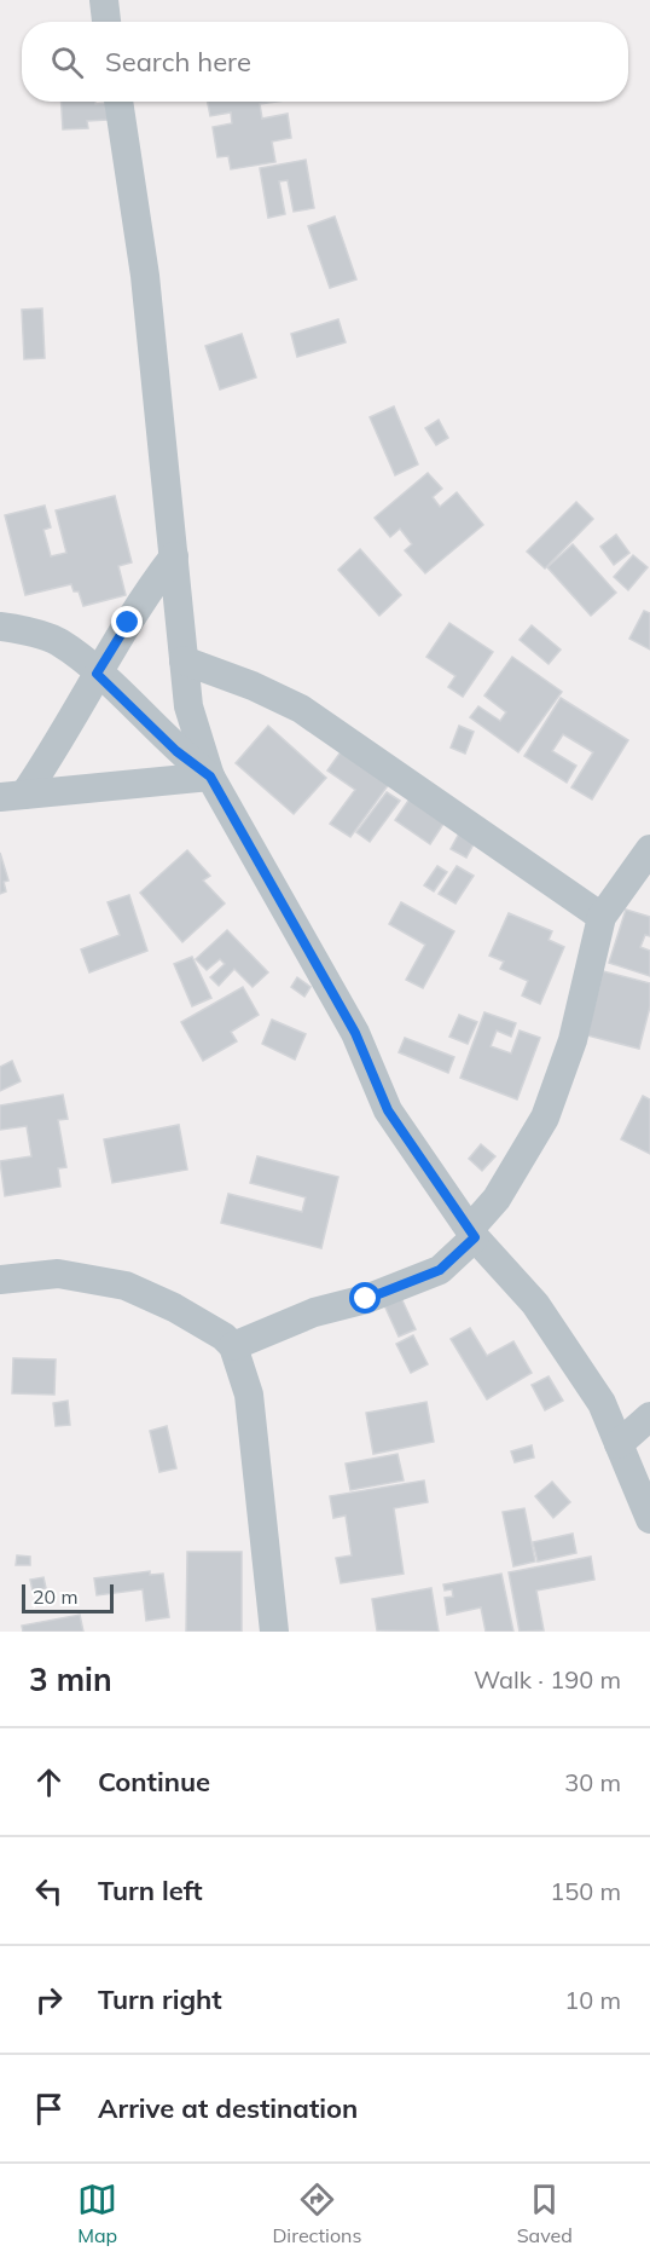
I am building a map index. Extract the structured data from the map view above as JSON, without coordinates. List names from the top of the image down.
{
  "scale_bar": "20 m",
  "page": {
    "search": "Search here",
    "scale": "20 m",
    "heading": ["3 min", "Walk · 190 m"],
    "list": [
      ["Continue", "30 m"],
      ["Turn left", "150 m"],
      ["Turn right", "10 m"],
      "Arrive at destination"
    ],
    "nav": ["Map", "Directions", "Saved"]
  }
}
